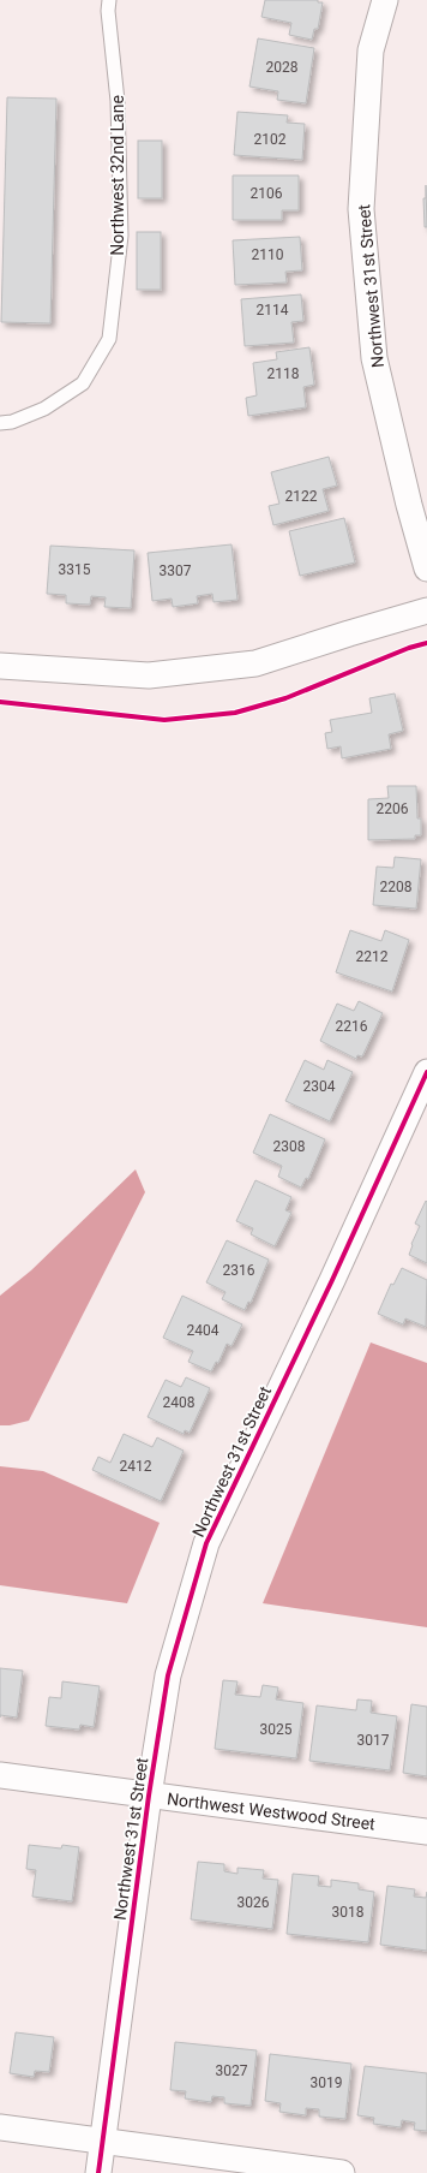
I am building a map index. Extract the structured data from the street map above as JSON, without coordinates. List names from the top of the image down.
{
  "streets": {
    "street": ["Northwest 31st Street", "Northwest Westwood Street"],
    "lane": ["Northwest 32nd Lane"]
  },
  "crossings": [
    ["Northwest 31st Street", "Northwest Westwood Street"]
  ],
  "house_numbers": [
    "2028",
    "2102",
    "2106",
    "2110",
    "2114",
    "2118",
    "2122",
    "3315",
    "3307",
    "2206",
    "2208",
    "2212",
    "2216",
    "2304",
    "2308",
    "2316",
    "2404",
    "2408",
    "2412",
    "3025",
    "3017",
    "3026",
    "3018",
    "3027",
    "3019"
  ]
}
